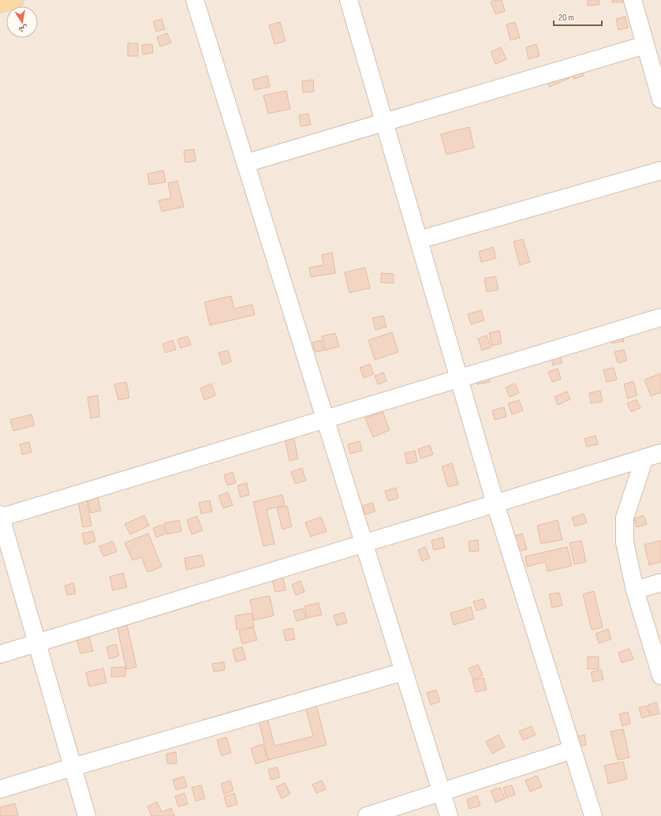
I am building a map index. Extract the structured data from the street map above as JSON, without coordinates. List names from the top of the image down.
{
  "scale_bar": "20 m",
  "north": "bottom"
}
